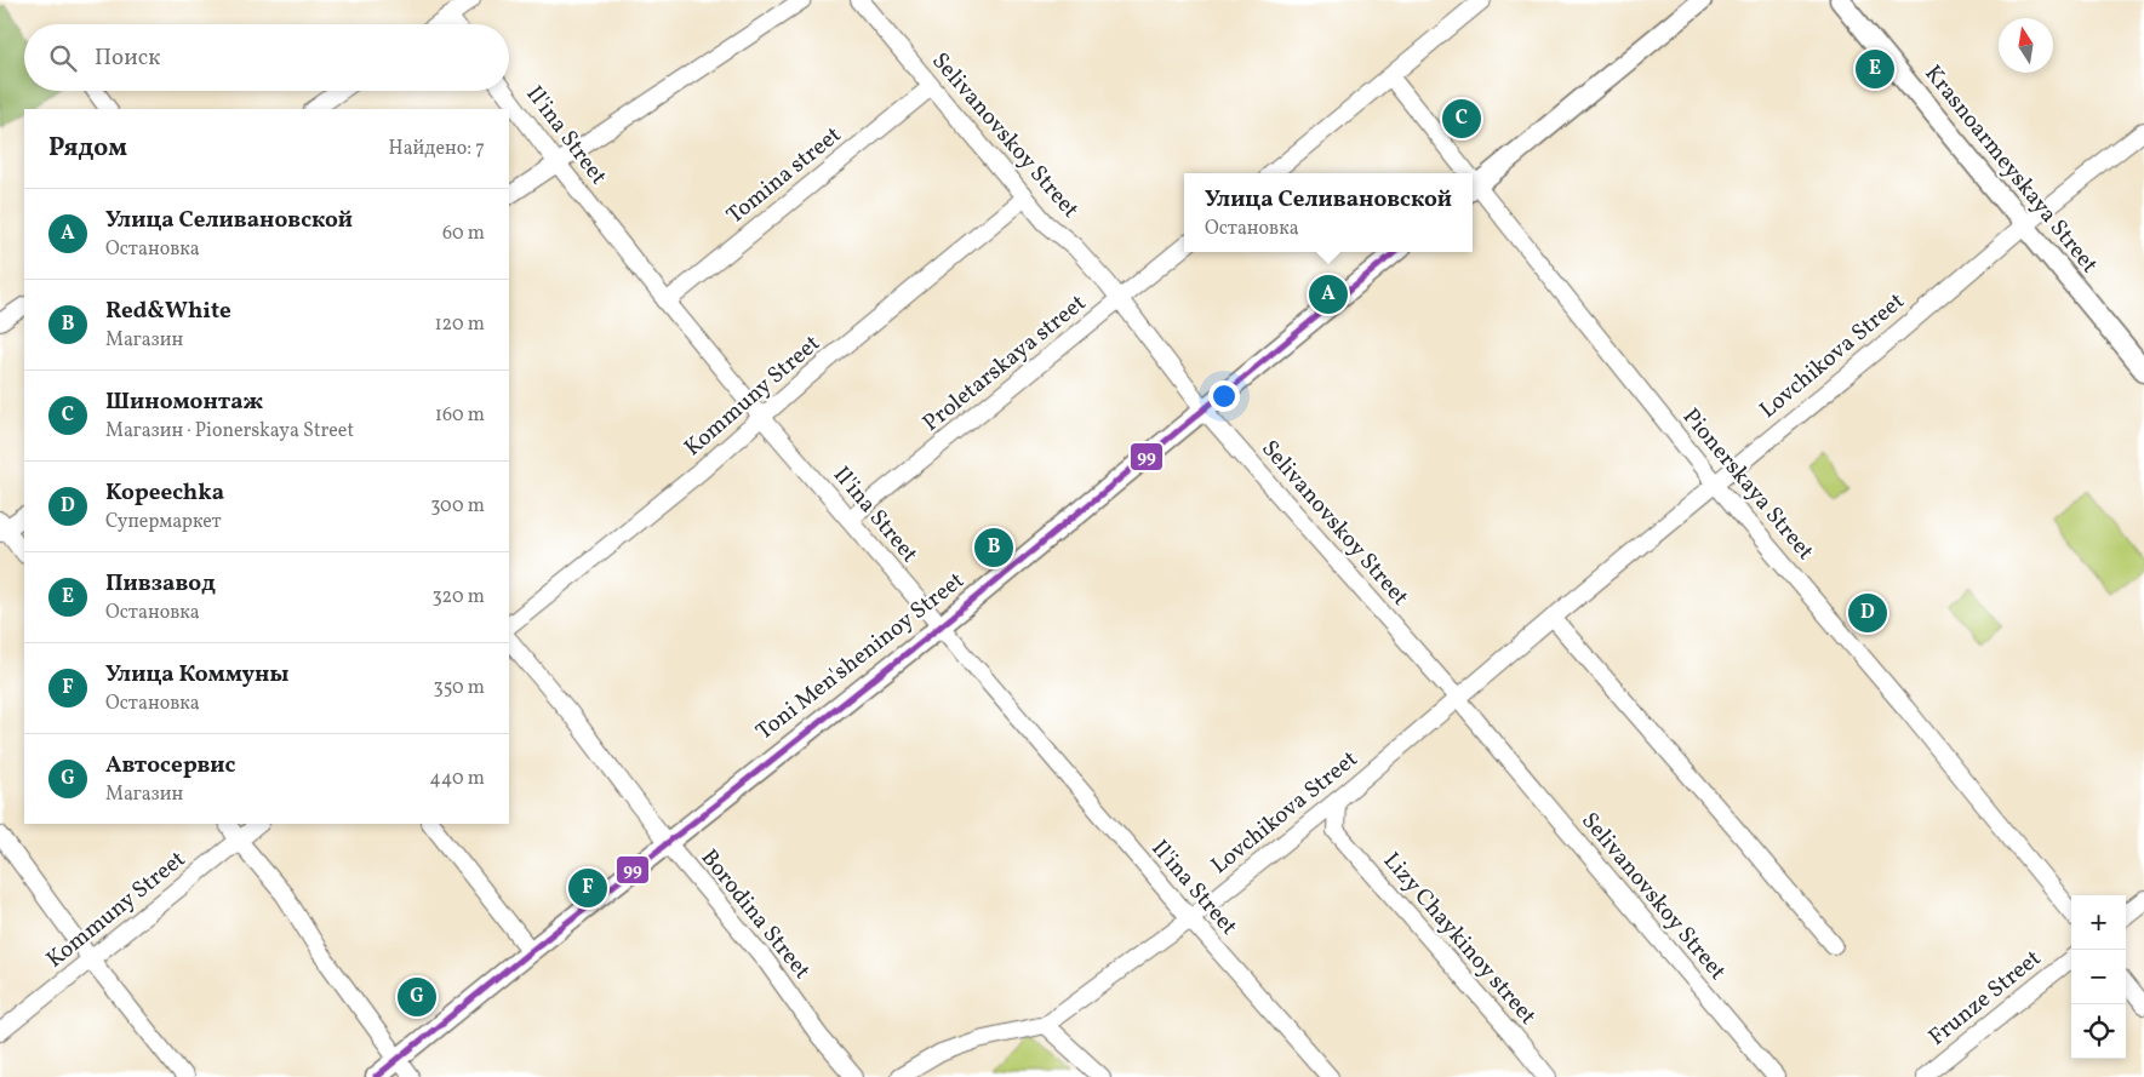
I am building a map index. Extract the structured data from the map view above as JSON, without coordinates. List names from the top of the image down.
{
  "streets": {
    "street": [
      "Il'ina Street",
      "Selivanovskoy Street",
      "Krasnoarmeyskaya Street",
      "Tomina street",
      "Lovchikova Street",
      "Proletarskaya street",
      "Kommuny Street",
      "Pionerskaya Street",
      "Toni Men'sheninoy Street",
      "Borodina Street",
      "Lizy Chaykinoy street",
      "Frunze Street"
    ]
  },
  "crossings": [
    ["Il'ina Street", "Tomina street"],
    ["Il'ina Street", "Lovchikova Street"],
    ["Il'ina Street", "Proletarskaya street"],
    ["Il'ina Street", "Kommuny Street"],
    ["Il'ina Street", "Toni Men'sheninoy Street"],
    ["Selivanovskoy Street", "Tomina street"],
    ["Selivanovskoy Street", "Lovchikova Street"],
    ["Selivanovskoy Street", "Proletarskaya street"],
    ["Selivanovskoy Street", "Kommuny Street"],
    ["Selivanovskoy Street", "Toni Men'sheninoy Street"],
    ["Krasnoarmeyskaya Street", "Lovchikova Street"],
    ["Lovchikova Street", "Pionerskaya Street"],
    ["Toni Men'sheninoy Street", "Borodina Street"]
  ],
  "lines": ["transit line 99"],
  "north": "top",
  "page": {
    "search": "Поиск",
    "pins": [
      "E",
      "C",
      "A",
      "B",
      "D",
      "F",
      "G"
    ],
    "heading": ["Рядом", "Найдено: 7"],
    "popup": ["Улица Селивановской", "Остановка"],
    "list": [
      {
        "mark": "A",
        "name": "Улица Селивановской",
        "note": "Остановка",
        "value": "60 m"
      },
      {
        "mark": "B",
        "name": "Red&White",
        "note": "Магазин",
        "value": "120 m"
      },
      {
        "mark": "C",
        "name": "Шиномонтаж",
        "note": "Магазин · Pionerskaya Street",
        "value": "160 m"
      },
      {
        "mark": "D",
        "name": "Kopeechka",
        "note": "Супермаркет",
        "value": "300 m"
      },
      {
        "mark": "E",
        "name": "Пивзавод",
        "note": "Остановка",
        "value": "320 m"
      },
      {
        "mark": "F",
        "name": "Улица Коммуны",
        "note": "Остановка",
        "value": "350 m"
      },
      {
        "mark": "G",
        "name": "Автосервис",
        "note": "Магазин",
        "value": "440 m"
      }
    ],
    "map_buttons": ["+", "−"]
  }
}
